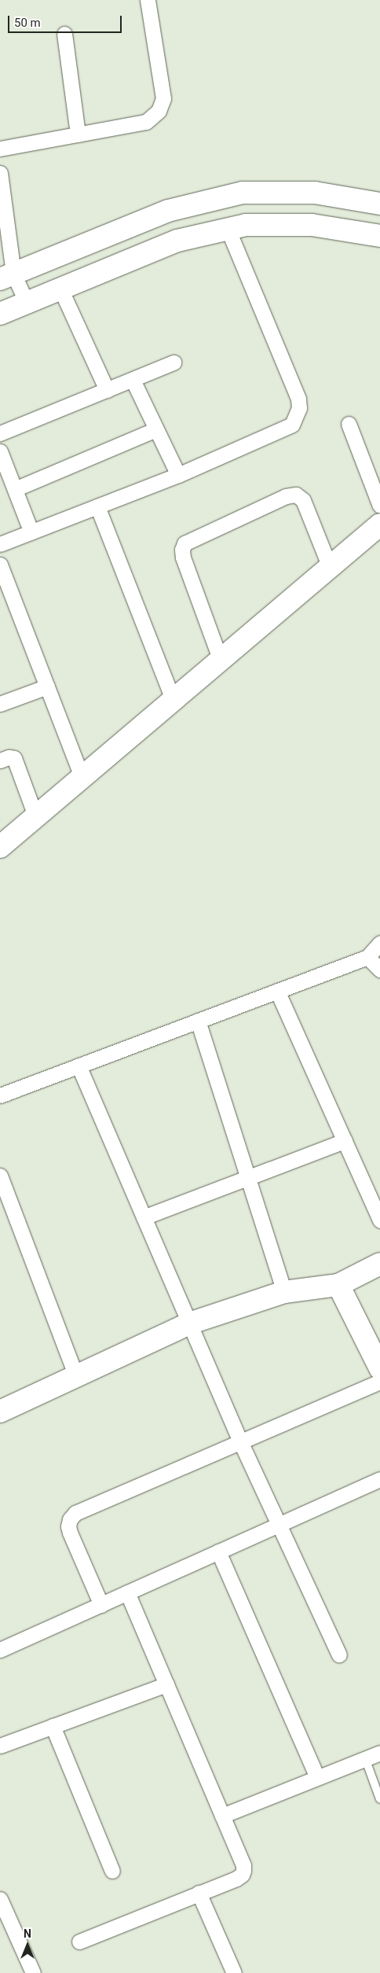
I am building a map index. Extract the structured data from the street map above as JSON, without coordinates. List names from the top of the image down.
{
  "scale_bar": "50 m",
  "north": "top"
}
